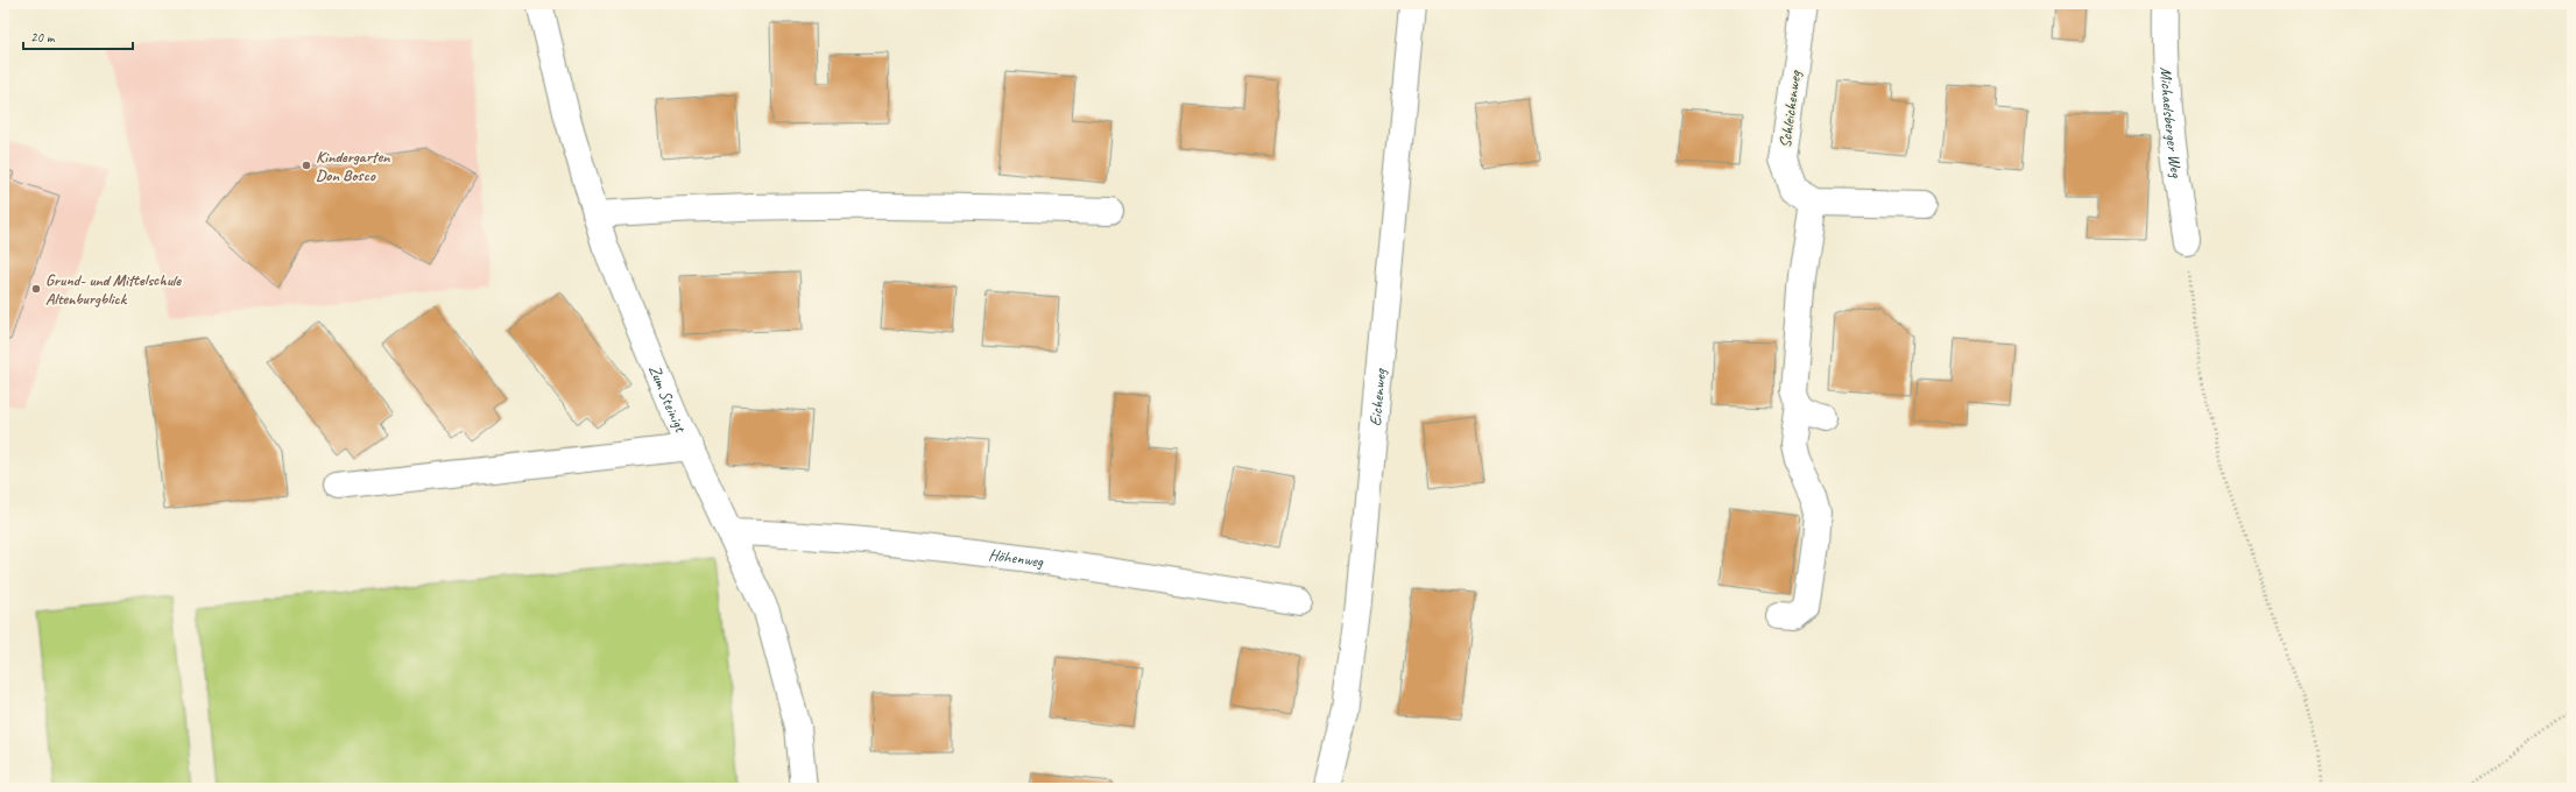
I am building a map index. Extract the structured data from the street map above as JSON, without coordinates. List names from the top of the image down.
{
  "streets": {
    "street": [
      "Schleichenweg",
      "Michaelsberger Weg",
      "Eichenweg",
      "Zum Steinigt",
      "Höhenweg"
    ]
  },
  "crossings": [
    ["Zum Steinigt", "Höhenweg"]
  ],
  "places": ["Kindergarten Don Bosco", "Grund- und Mittelschule Altenburgblick"],
  "scale_bar": "20 m"
}
